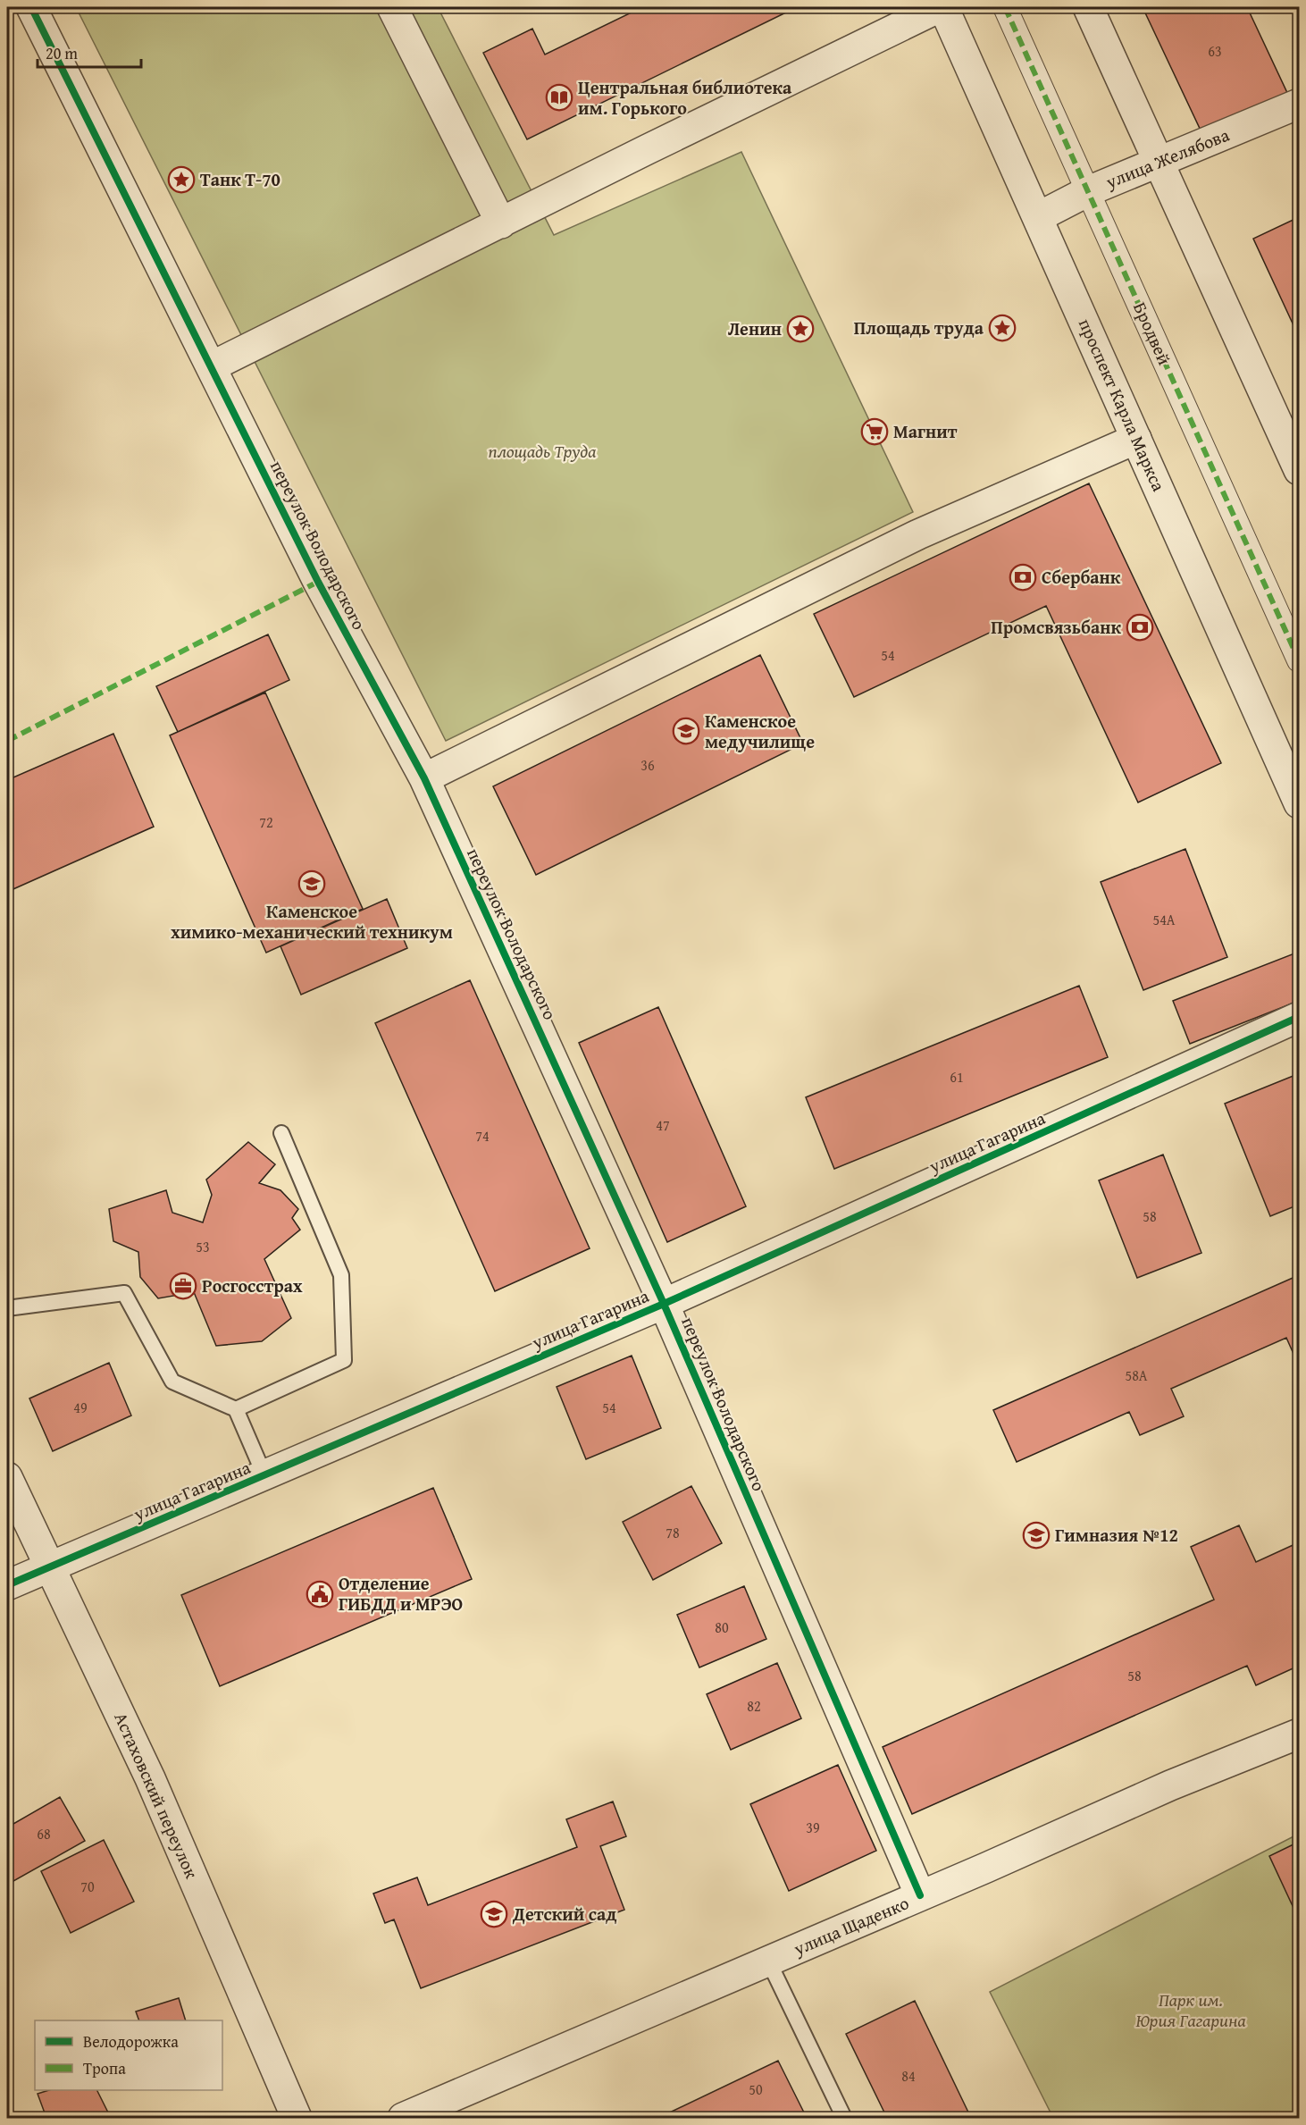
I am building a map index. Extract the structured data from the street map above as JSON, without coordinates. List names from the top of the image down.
{
  "streets": {
    "street": [
      "улица Желябова",
      "Бродвей",
      "проспект Карла Маркса",
      "переулок Володарского",
      "улица Гагарина",
      "Астаховский переулок",
      "улица Щаденко"
    ]
  },
  "crossings": [
    ["улица Желябова", "Бродвей"],
    ["улица Желябова", "проспект Карла Маркса"],
    ["переулок Володарского", "улица Гагарина"],
    ["переулок Володарского", "улица Щаденко"],
    ["улица Гагарина", "Астаховский переулок"]
  ],
  "parks": ["площадь Труда", "Парк им. Юрия Гагарина"],
  "places": {
    "library": ["Центральная библиотека им. Горького"],
    "place": ["Танк Т-70", "Площадь труда", "Ленин"],
    "supermarket": ["Магнит"],
    "bank": ["Сбербанк", "Промсвязьбанк"],
    "school or university": [
      "Каменское медучилище",
      "Каменское химико-механический техникум",
      "Гимназия №12",
      "Детский сад"
    ],
    "office": ["Росгосстрах"],
    "public building": ["Отделение ГИБДД и МРЭО"]
  },
  "house_numbers": [
    "63",
    "54",
    "36",
    "72",
    "54А",
    "61",
    "47",
    "74",
    "58",
    "53",
    "58А",
    "49",
    "54",
    "78",
    "80",
    "58",
    "82",
    "39",
    "68",
    "70",
    "84",
    "50"
  ],
  "legend": ["Велодорожка", "Тропа"],
  "scale_bar": "20 m"
}
